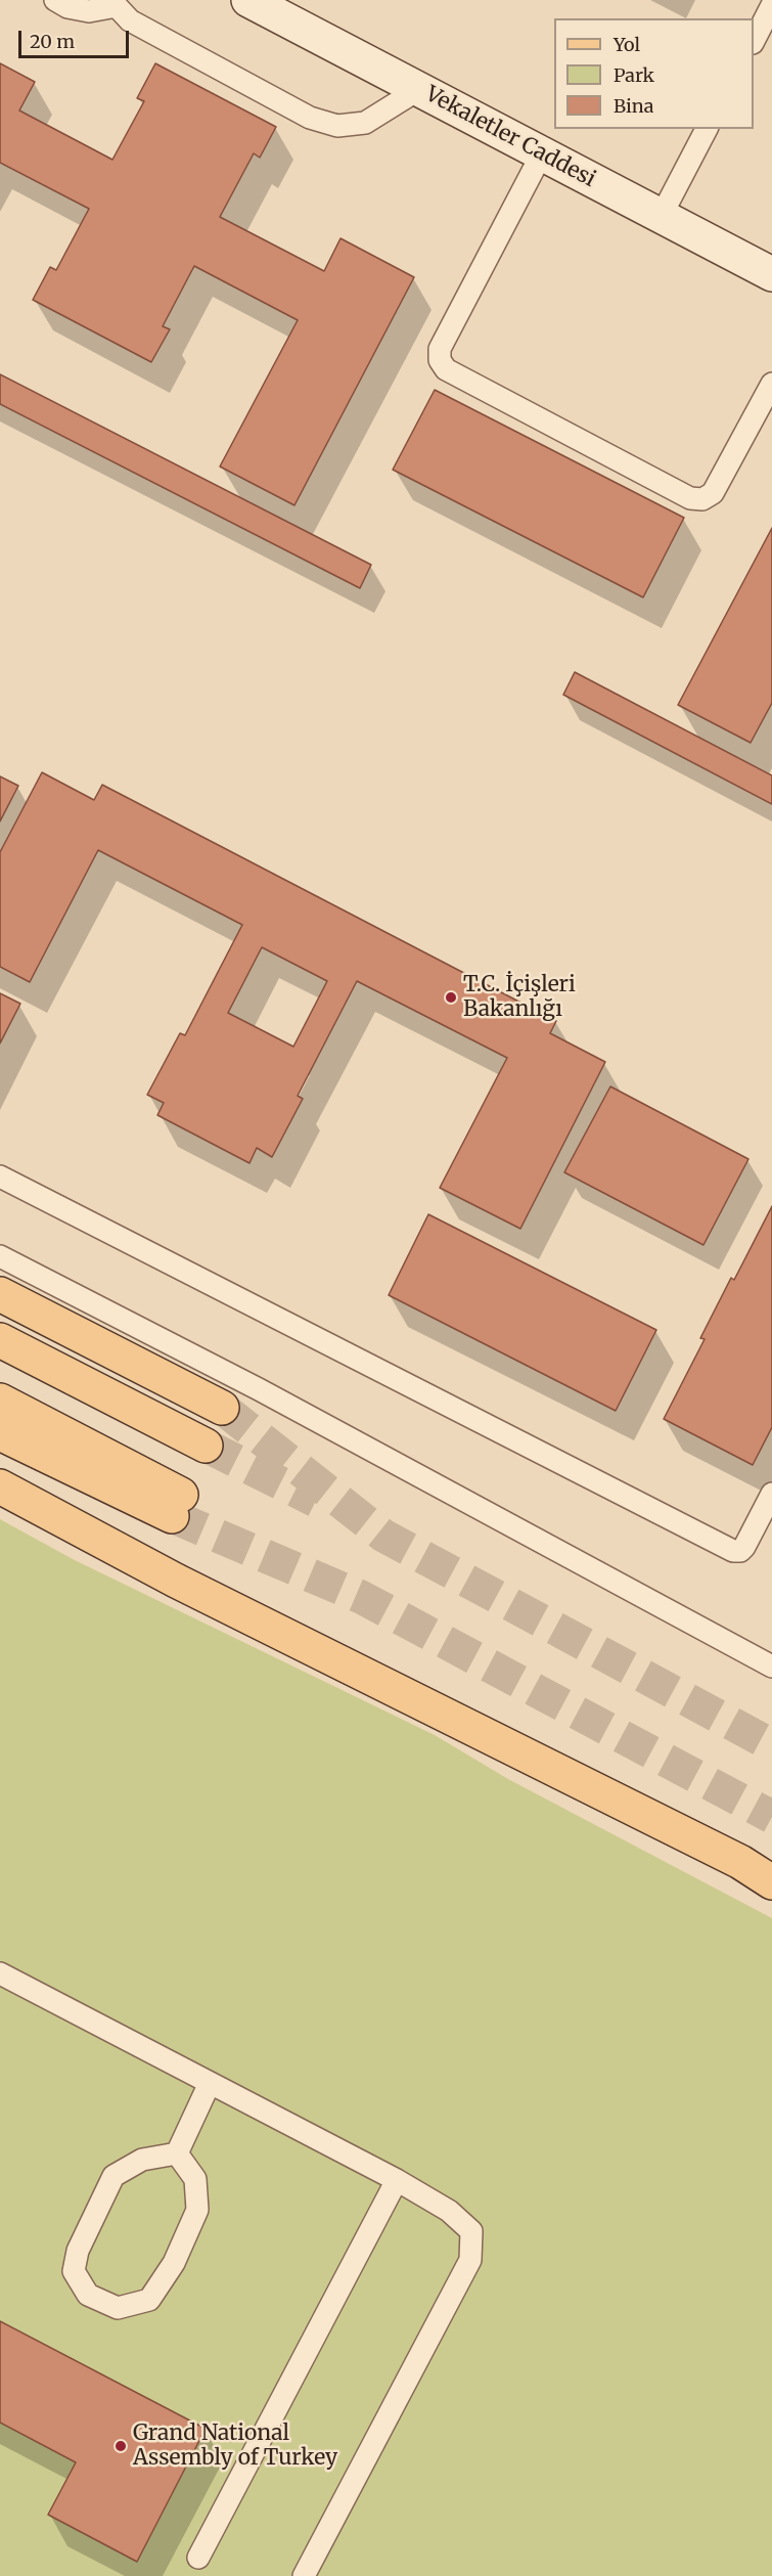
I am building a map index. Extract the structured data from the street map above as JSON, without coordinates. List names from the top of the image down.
{
  "streets": {
    "street": ["Vekaletler Caddesi"]
  },
  "places": ["T.C. İçişleri Bakanlığı", "Grand National Assembly of Turkey"],
  "legend": ["Yol", "Park", "Bina"],
  "scale_bar": "20 m"
}
